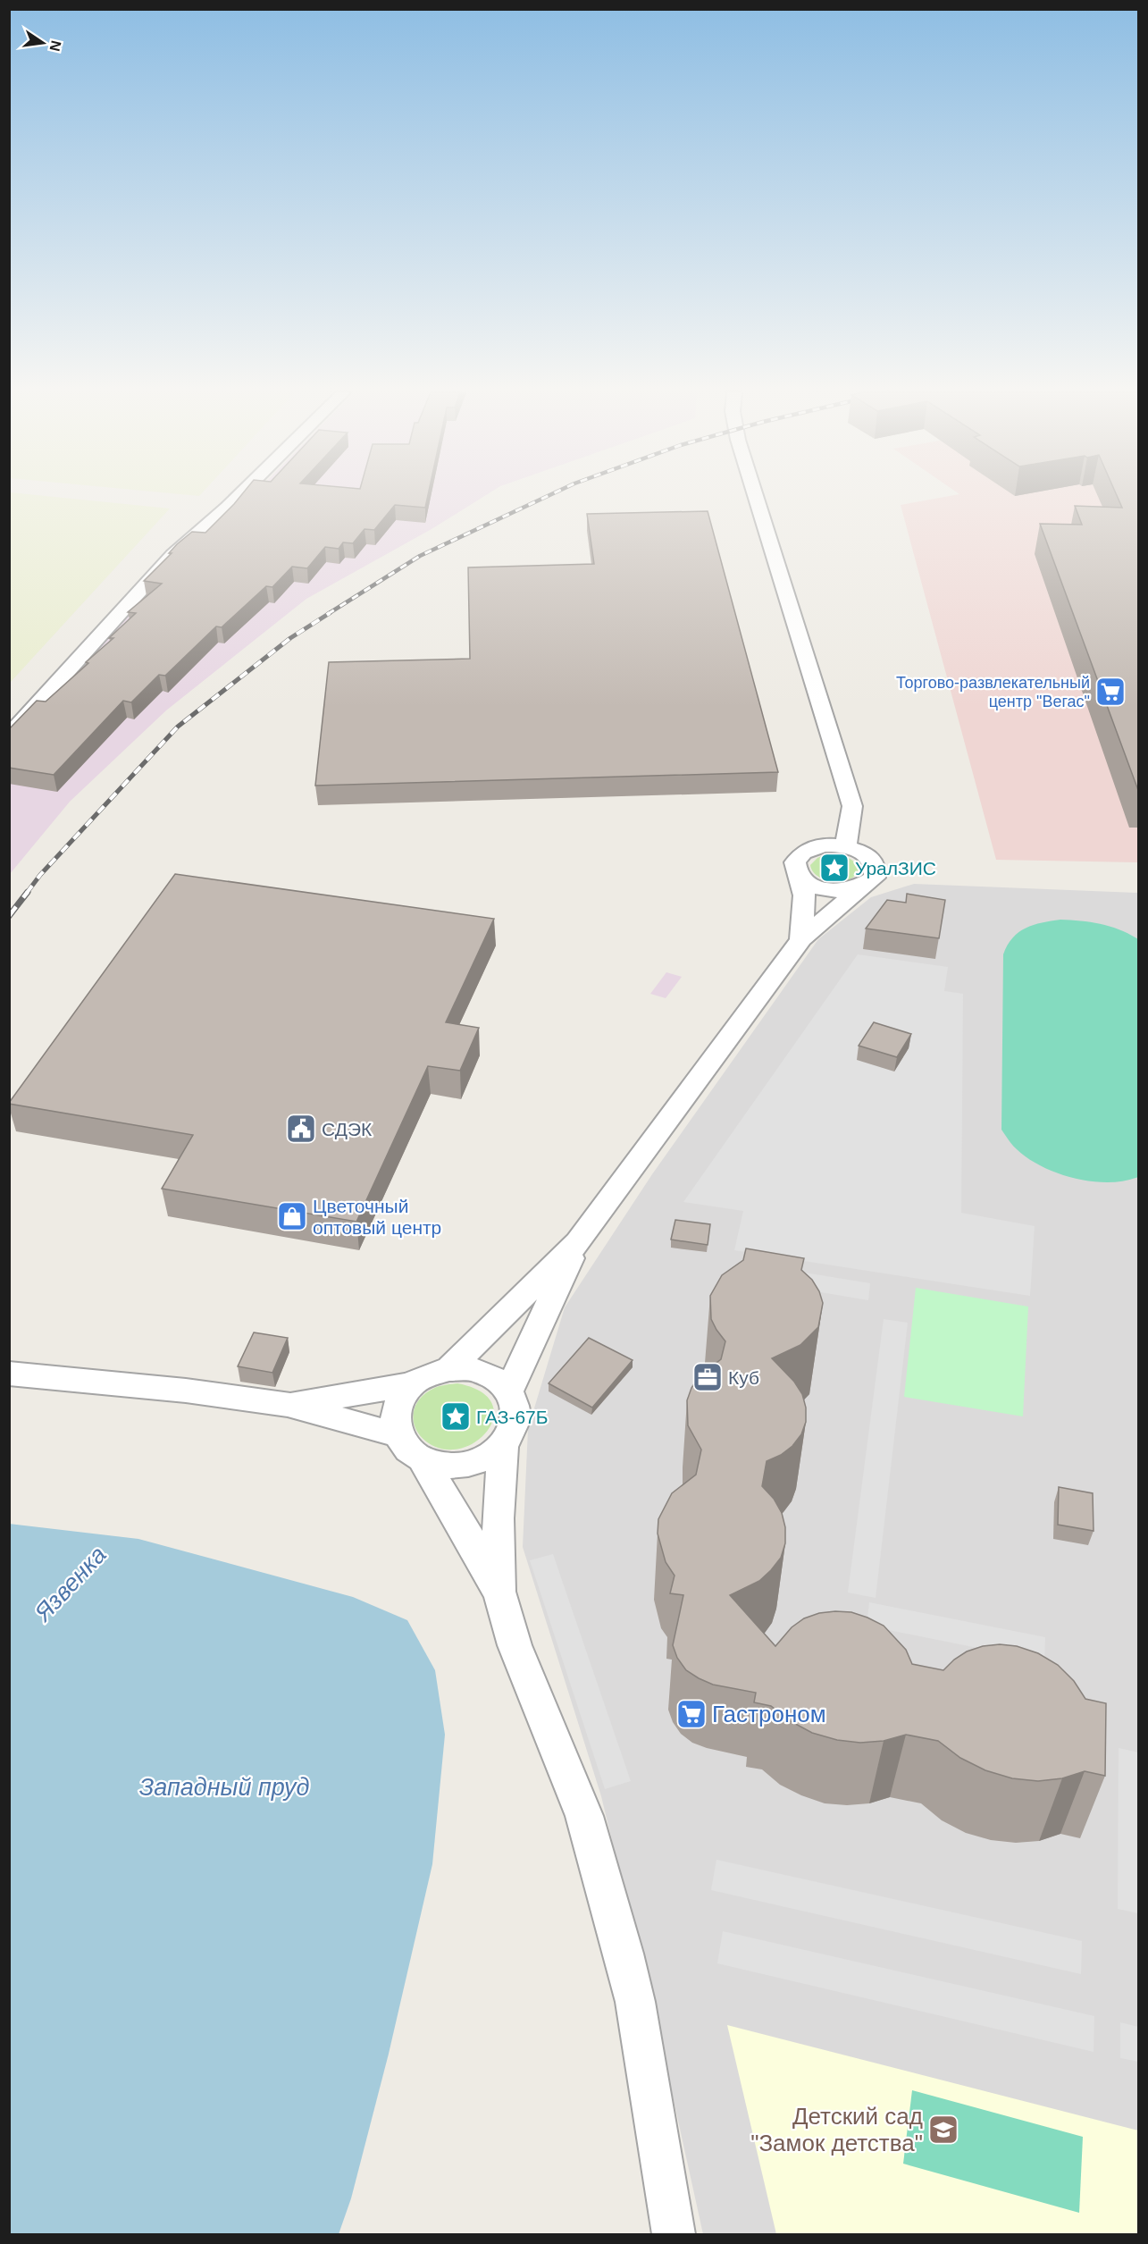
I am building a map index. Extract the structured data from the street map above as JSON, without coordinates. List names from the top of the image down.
{
  "water": ["Язвенка", "Западный пруд"],
  "places": {
    "supermarket": ["Торгово-развлекательный центр \"Вегас\"", "Гастроном"],
    "place": ["УралЗИС", "ГАЗ-67Б"],
    "public building": ["СДЭК"],
    "shop": ["Цветочный оптовый центр"],
    "office": ["Куб"],
    "school or university": ["Детский сад \"Замок детства\""]
  },
  "north": "right"
}
